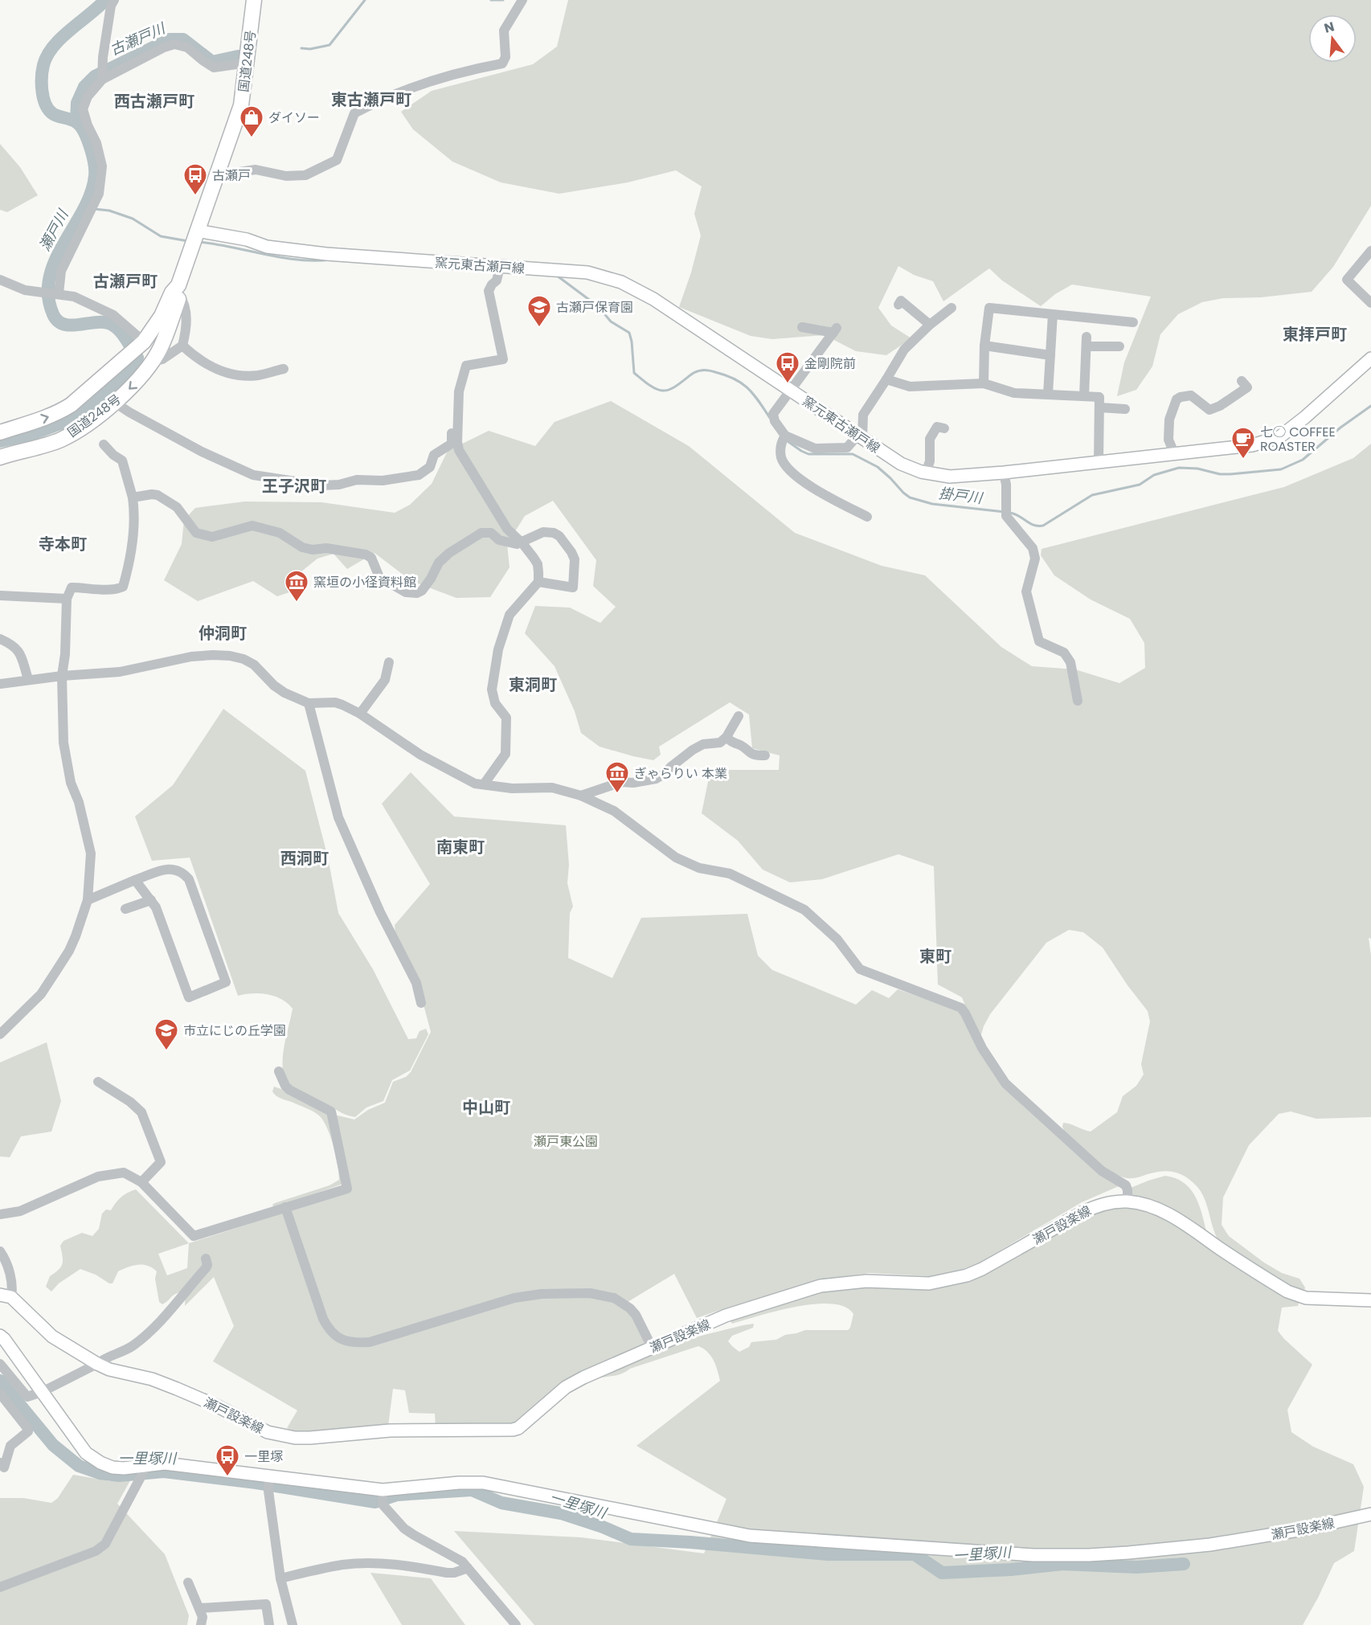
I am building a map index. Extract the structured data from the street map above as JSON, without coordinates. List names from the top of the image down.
{
  "streets": {
    "highway": ["国道248号"],
    "main road": ["窯元東古瀬戸線", "瀬戸設楽線"]
  },
  "crossings": [
    ["国道248号", "窯元東古瀬戸線"]
  ],
  "districts": [
    "東古瀬戸町",
    "西古瀬戸町",
    "古瀬戸町",
    "東拝戸町",
    "王子沢町",
    "寺本町",
    "仲洞町",
    "東洞町",
    "南東町",
    "西洞町",
    "東町",
    "中山町"
  ],
  "water": [
    "古瀬戸川",
    "瀬戸川",
    "掛戸川",
    "一里塚川"
  ],
  "parks": ["瀬戸東公園"],
  "places": {
    "shop": ["ダイソー"],
    "bus stop": ["古瀬戸", "金剛院前", "一里塚"],
    "school or university": ["古瀬戸保育園", "市立にじの丘学園"],
    "cafe": ["七◯ COFFEE ROASTER"],
    "museum": ["窯垣の小径資料館", "ぎゃらりい 本業"]
  },
  "north": "top"
}
